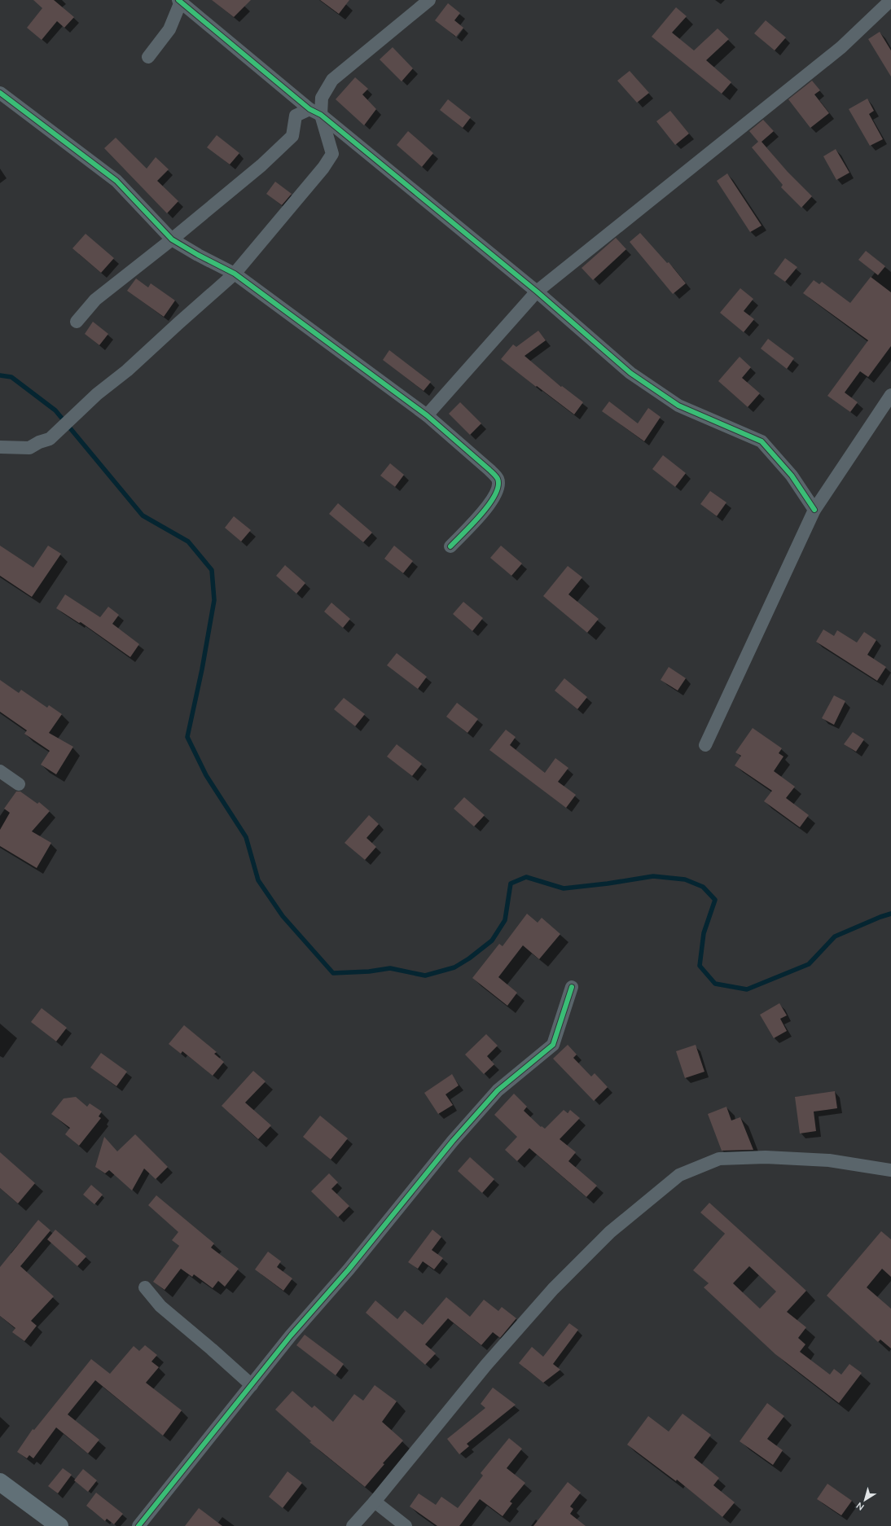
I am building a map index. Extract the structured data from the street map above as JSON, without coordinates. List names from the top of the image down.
{
  "north": "bottom left"
}
